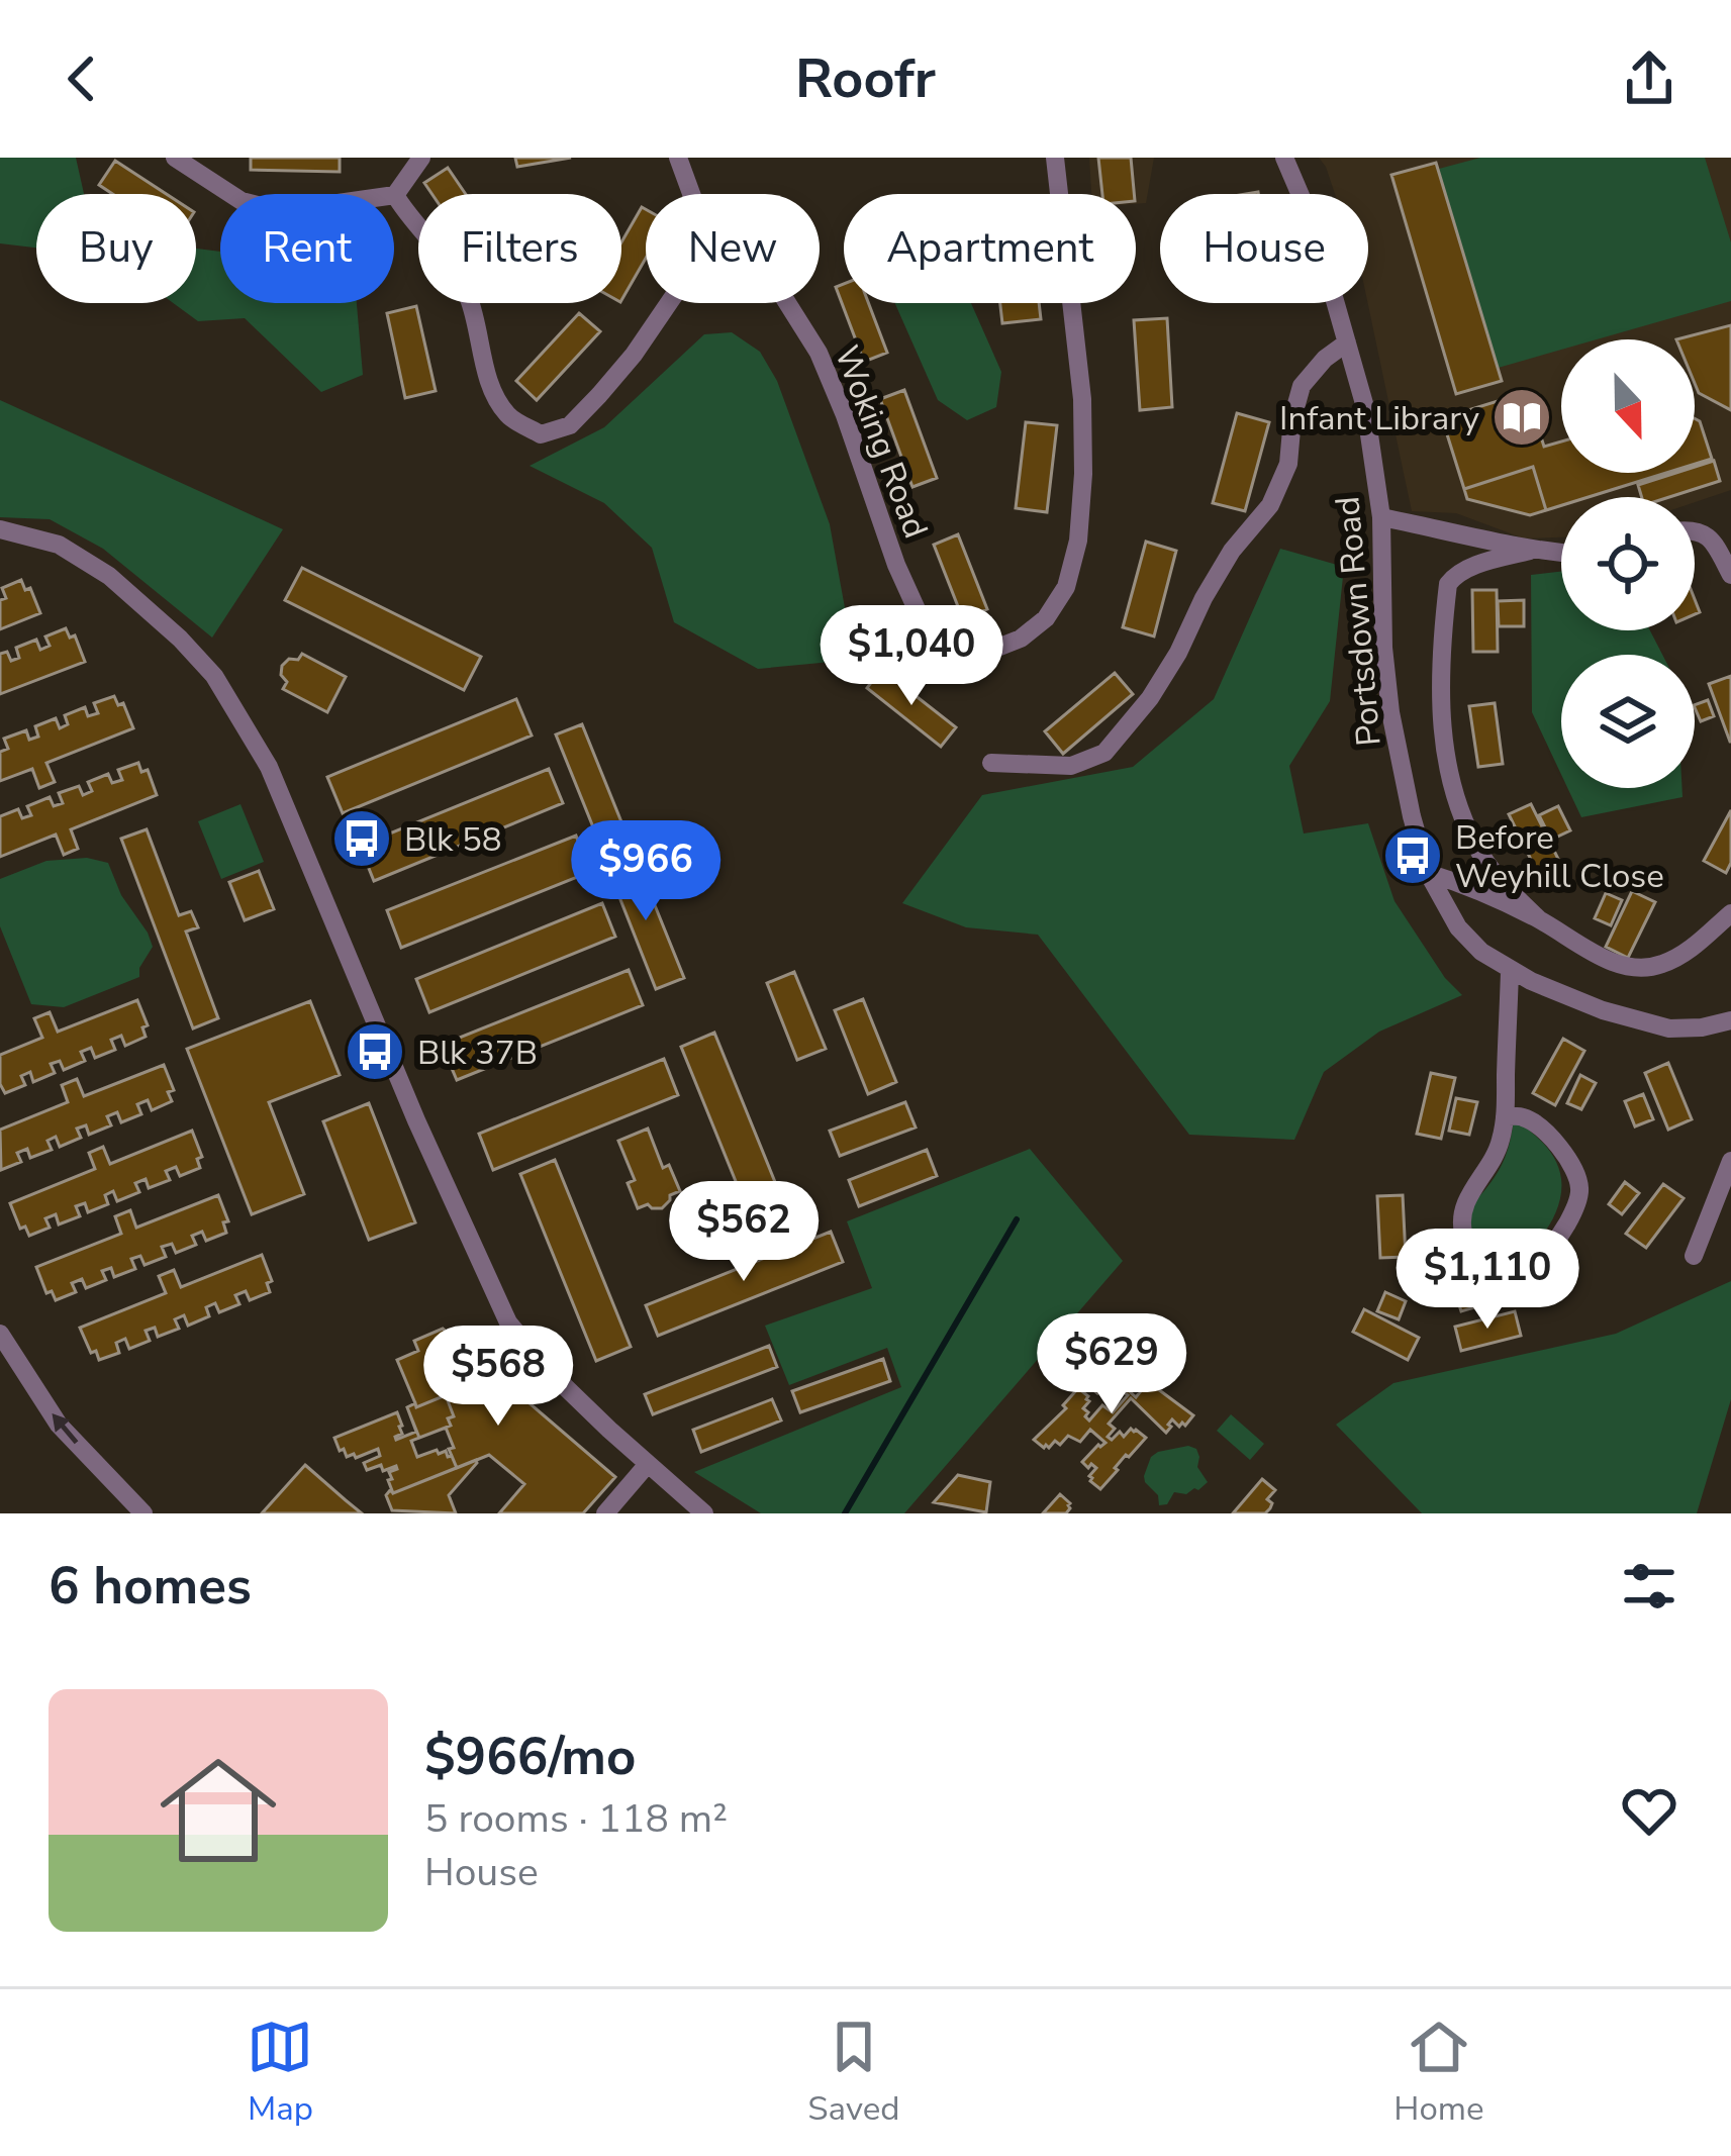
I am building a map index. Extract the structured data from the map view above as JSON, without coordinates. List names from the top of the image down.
{
  "streets": {
    "street": ["Woking Road", "Portsdown Road"]
  },
  "places": {
    "library": ["Infant Library"],
    "bus stop": ["Blk 58", "Before Weyhill Close", "Blk 37B"]
  },
  "north": "bottom",
  "page": {
    "header": "Roofr",
    "chip": [
      "Buy",
      "Rent",
      "Filters",
      "New",
      "Apartment",
      "House"
    ],
    "price": [
      "$1,040",
      "$966",
      "$562",
      "$1,110",
      "$629",
      "$568"
    ],
    "heading": "6 homes",
    "list": [
      {
        "name": "$966/mo",
        "note": "5 rooms · 118 m² · House"
      }
    ],
    "tabs": ["Map", "Saved", "Home"]
  }
}
